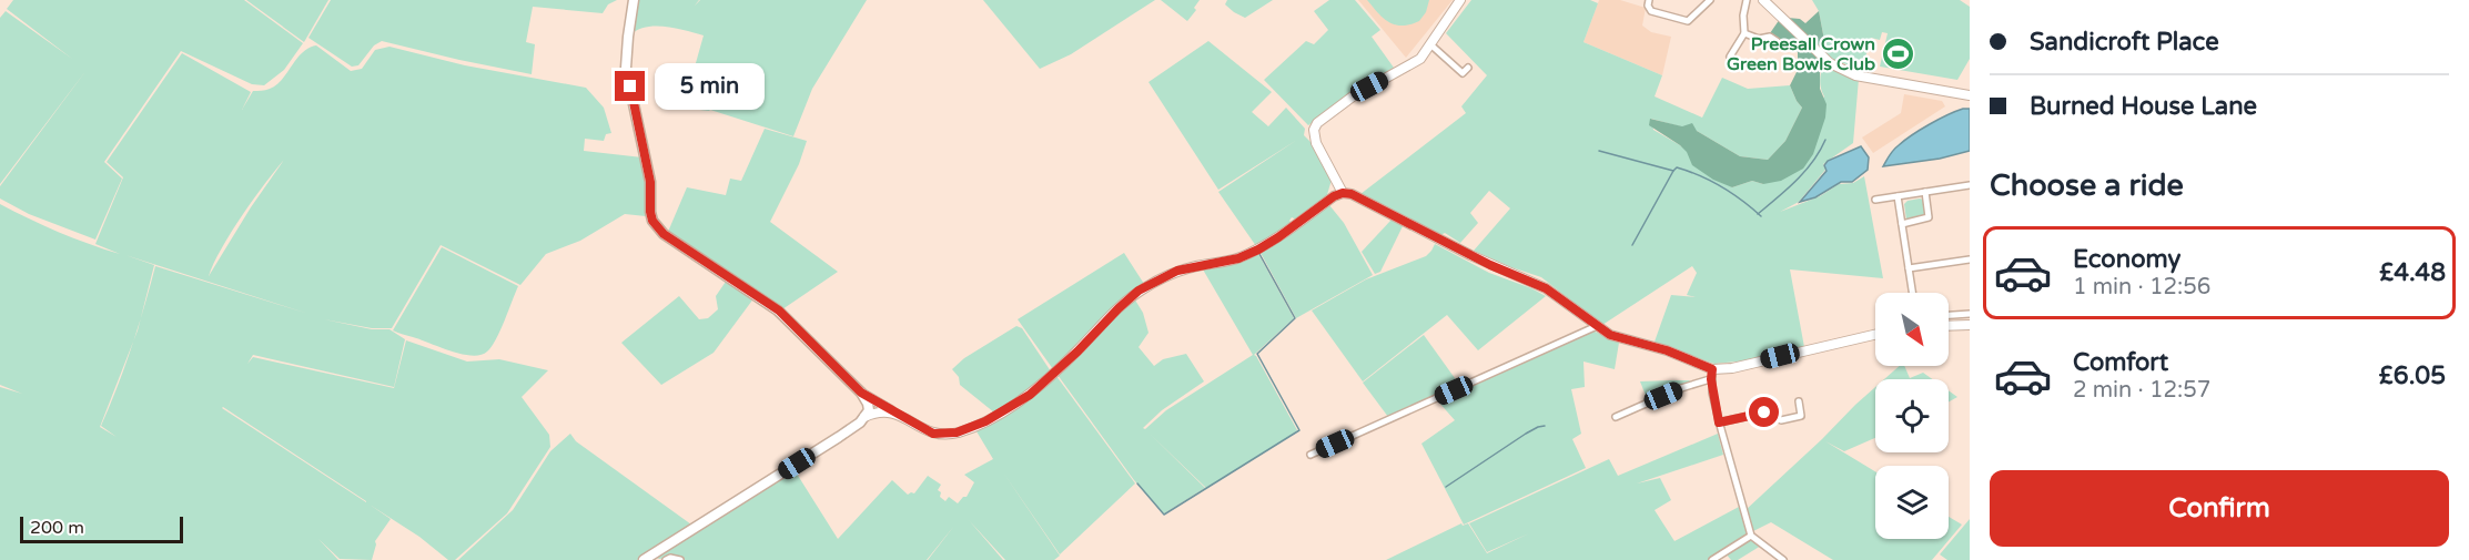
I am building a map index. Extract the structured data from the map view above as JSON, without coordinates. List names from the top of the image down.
{
  "places": {
    "sports": ["Preesall Crown Green Bowls Club"]
  },
  "scale_bar": "200 m",
  "north": "bottom right",
  "page": {
    "banner": ["Sandicroft Place", "Burned House Lane"],
    "bubble": "5 min",
    "heading": "Choose a ride",
    "list": [
      {
        "name": "Economy",
        "note": "1 min · 12:56",
        "value": "£4.48"
      },
      {
        "name": "Comfort",
        "note": "2 min · 12:57",
        "value": "£6.05"
      }
    ],
    "buttons": "Confirm",
    "scale": "200 m"
  }
}
